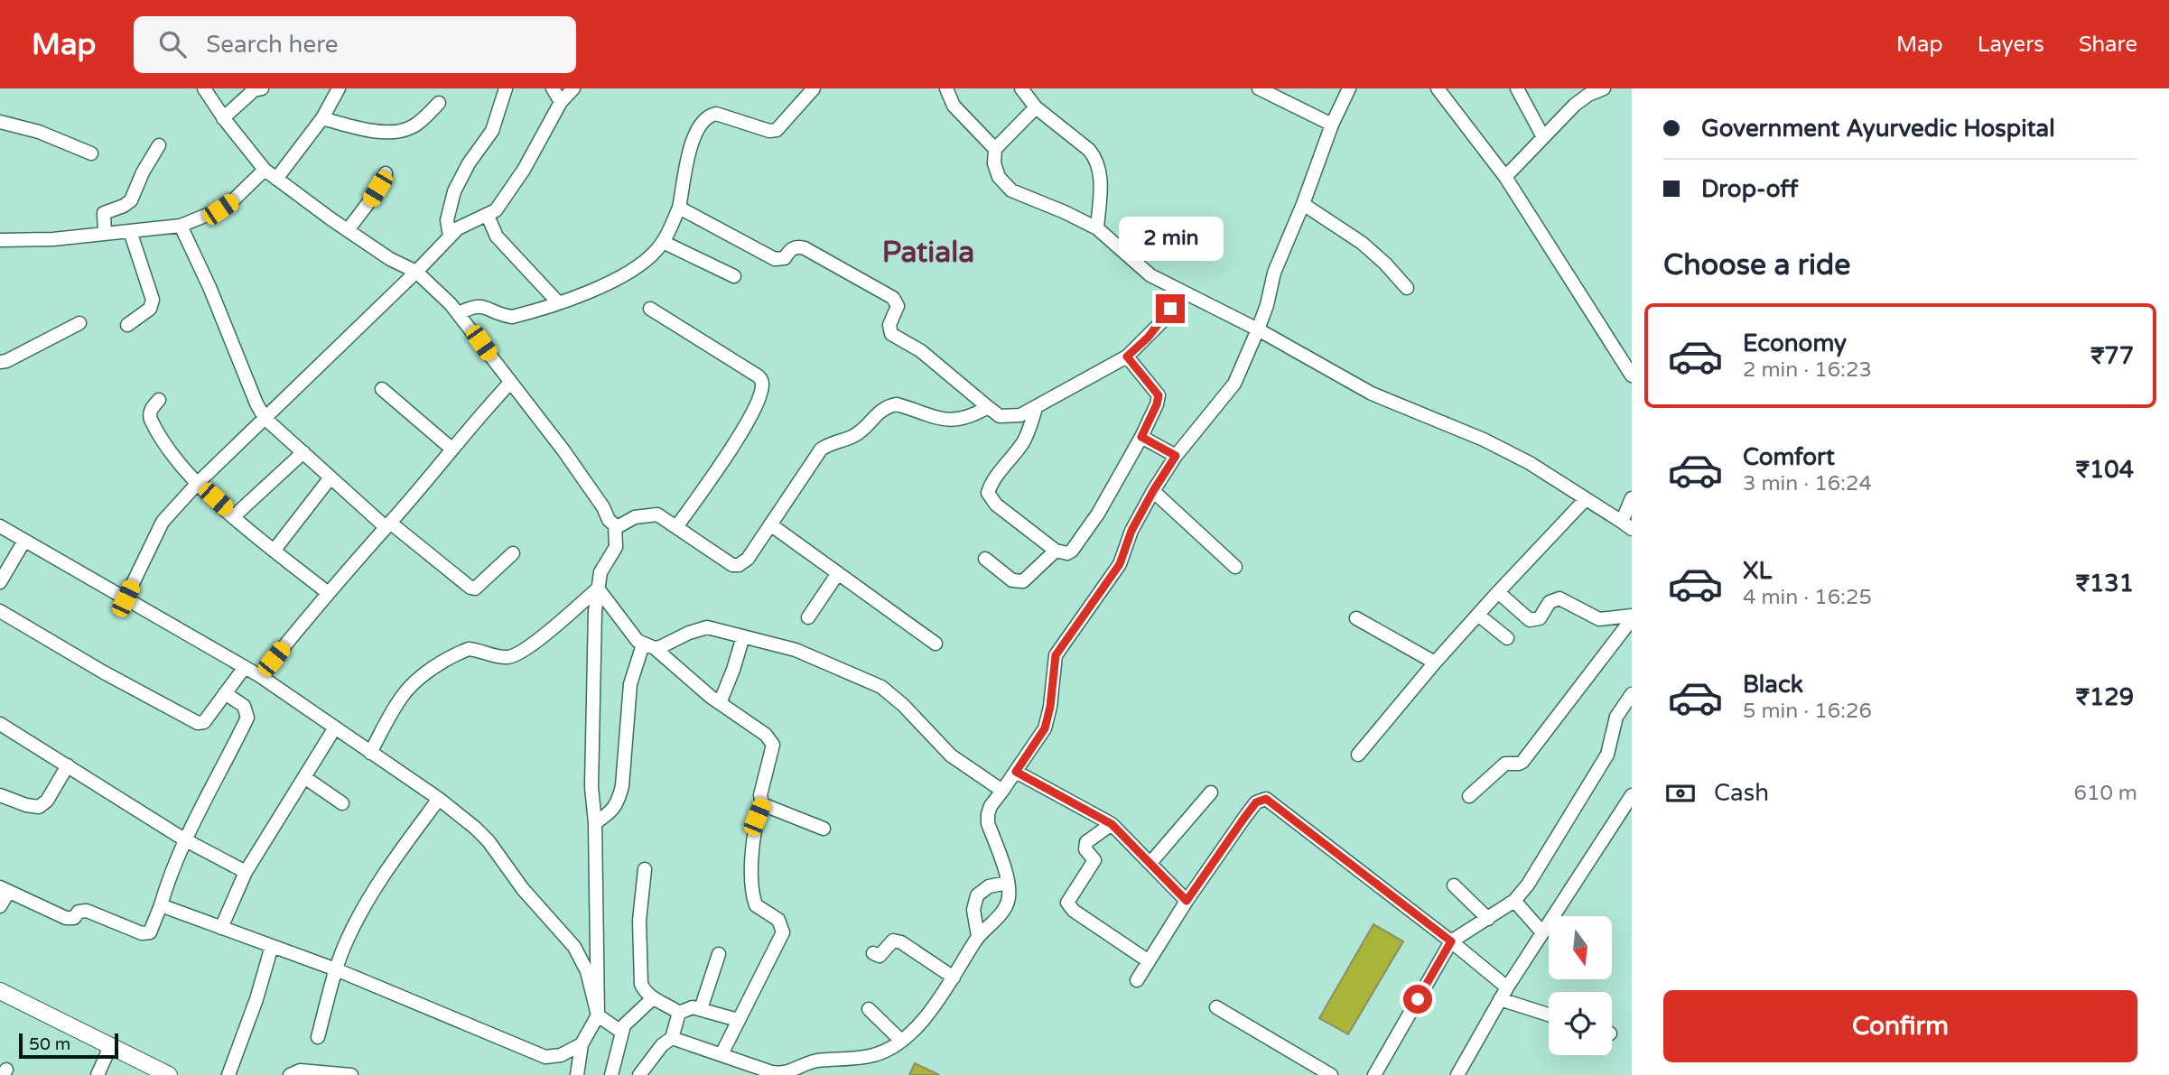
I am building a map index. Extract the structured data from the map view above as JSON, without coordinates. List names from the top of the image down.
{
  "districts": ["Patiala"],
  "scale_bar": "50 m",
  "north": "bottom",
  "page": {
    "header": "Map",
    "search": "Search here",
    "nav": ["Map", "Layers", "Share"],
    "banner": ["Government Ayurvedic Hospital", "Drop-off"],
    "bubble": "2 min",
    "heading": "Choose a ride",
    "list": [
      {
        "name": "Economy",
        "note": "2 min · 16:23",
        "value": "₹77"
      },
      {
        "name": "Comfort",
        "note": "3 min · 16:24",
        "value": "₹104"
      },
      {
        "name": "XL",
        "note": "4 min · 16:25",
        "value": "₹131"
      },
      {
        "name": "Black",
        "note": "5 min · 16:26",
        "value": "₹129"
      }
    ],
    "pay": ["Cash", "610 m"],
    "buttons": "Confirm",
    "scale": "50 m"
  }
}
